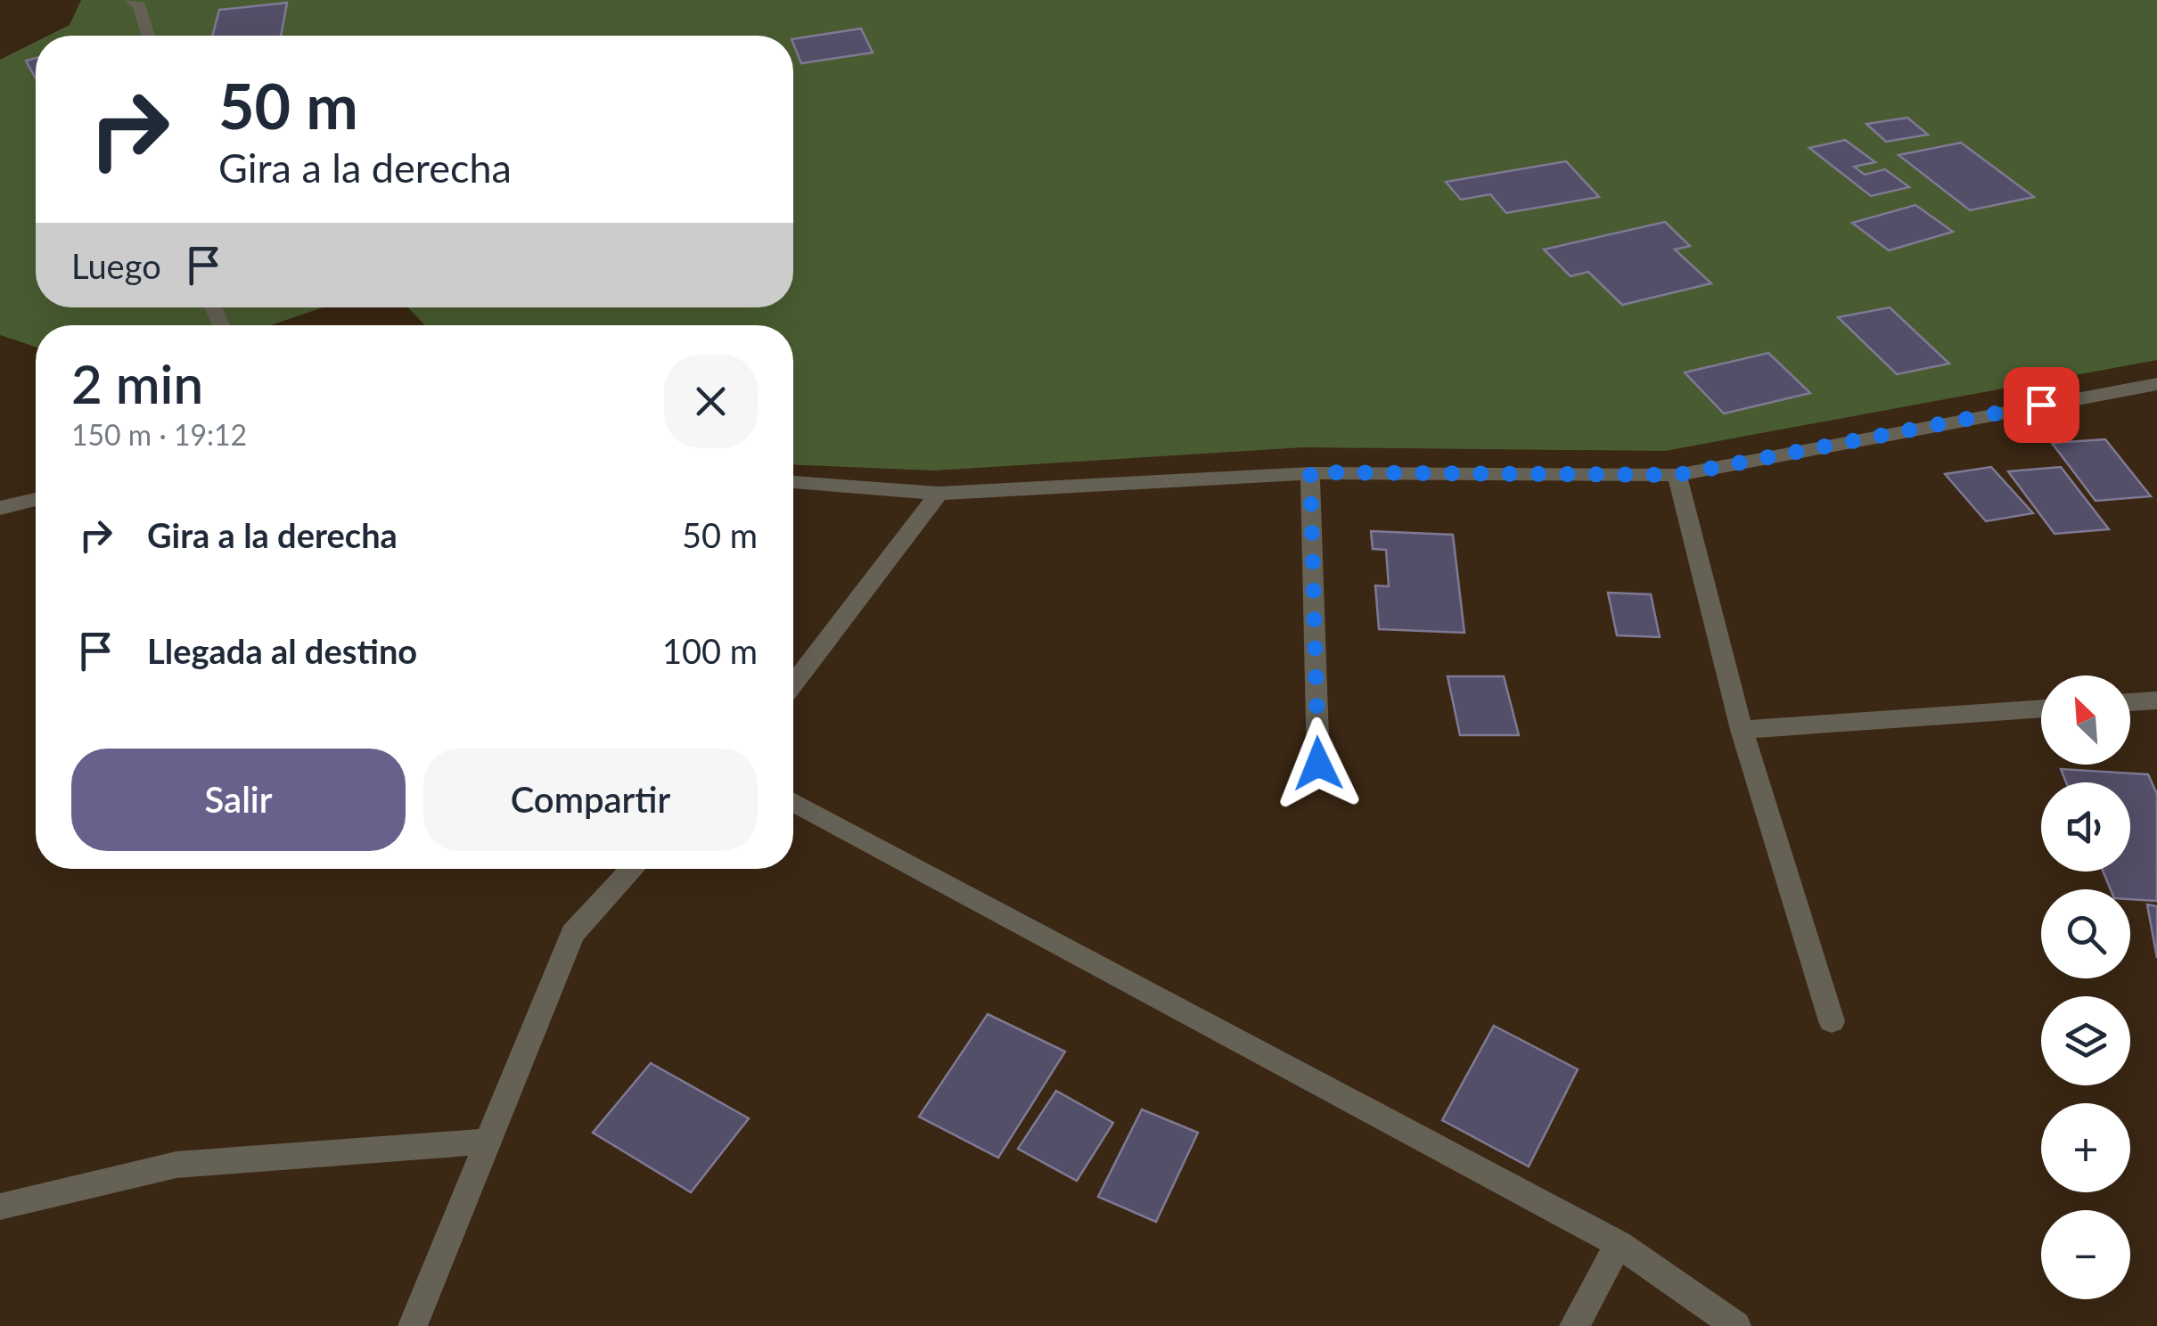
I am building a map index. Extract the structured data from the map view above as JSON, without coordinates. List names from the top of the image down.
{
  "north": "top left",
  "page": {
    "turn": ["50 m", "Gira a la derecha"],
    "then": "Luego",
    "heading": ["2 min", "150 m · 19:12"],
    "list": [
      {
        "name": "Gira a la derecha",
        "value": "50 m"
      },
      {
        "name": "Llegada al destino",
        "value": "100 m"
      }
    ],
    "map_buttons": ["+", "−"],
    "buttons": ["Salir", "Compartir"]
  }
}
